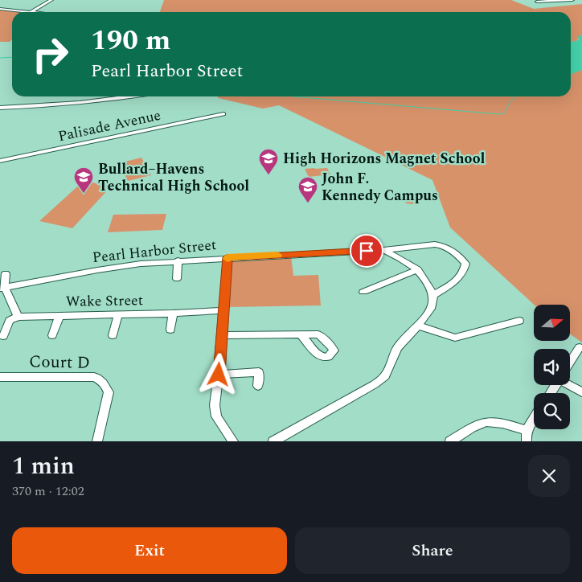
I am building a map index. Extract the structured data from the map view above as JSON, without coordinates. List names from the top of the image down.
{
  "streets": {
    "street": [
      "Palisade Avenue",
      "Pearl Harbor Street",
      "Wake Street",
      "Court D"
    ]
  },
  "places": {
    "school or university": ["High Horizons Magnet School", "Bullard–Havens Technical High School", "John F. Kennedy Campus"]
  },
  "north": "right",
  "page": {
    "turn": ["190 m", "Pearl Harbor Street"],
    "heading": ["1 min", "370 m · 12:02"],
    "buttons": ["Exit", "Share"]
  }
}
